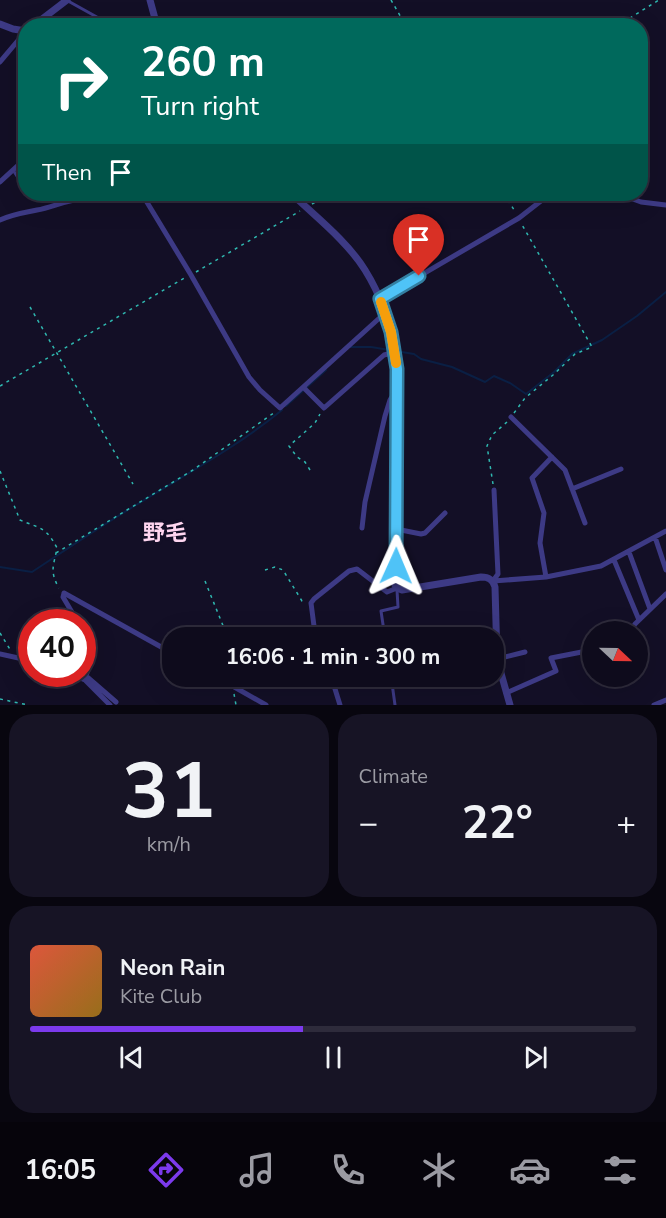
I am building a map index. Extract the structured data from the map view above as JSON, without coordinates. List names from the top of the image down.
{
  "districts": ["野毛"],
  "north": "right",
  "page": {
    "turn": ["260 m", "Turn right"],
    "then": "Then",
    "limit": "40",
    "trip": "16:06 · 1 min · 300 m",
    "tile": [
      ["31", "km/h"],
      "Climate"
    ],
    "heat": ["−", "22°", "+"],
    "song": ["Neon Rain", "Kite Club"],
    "tabs": "16:05"
  }
}
